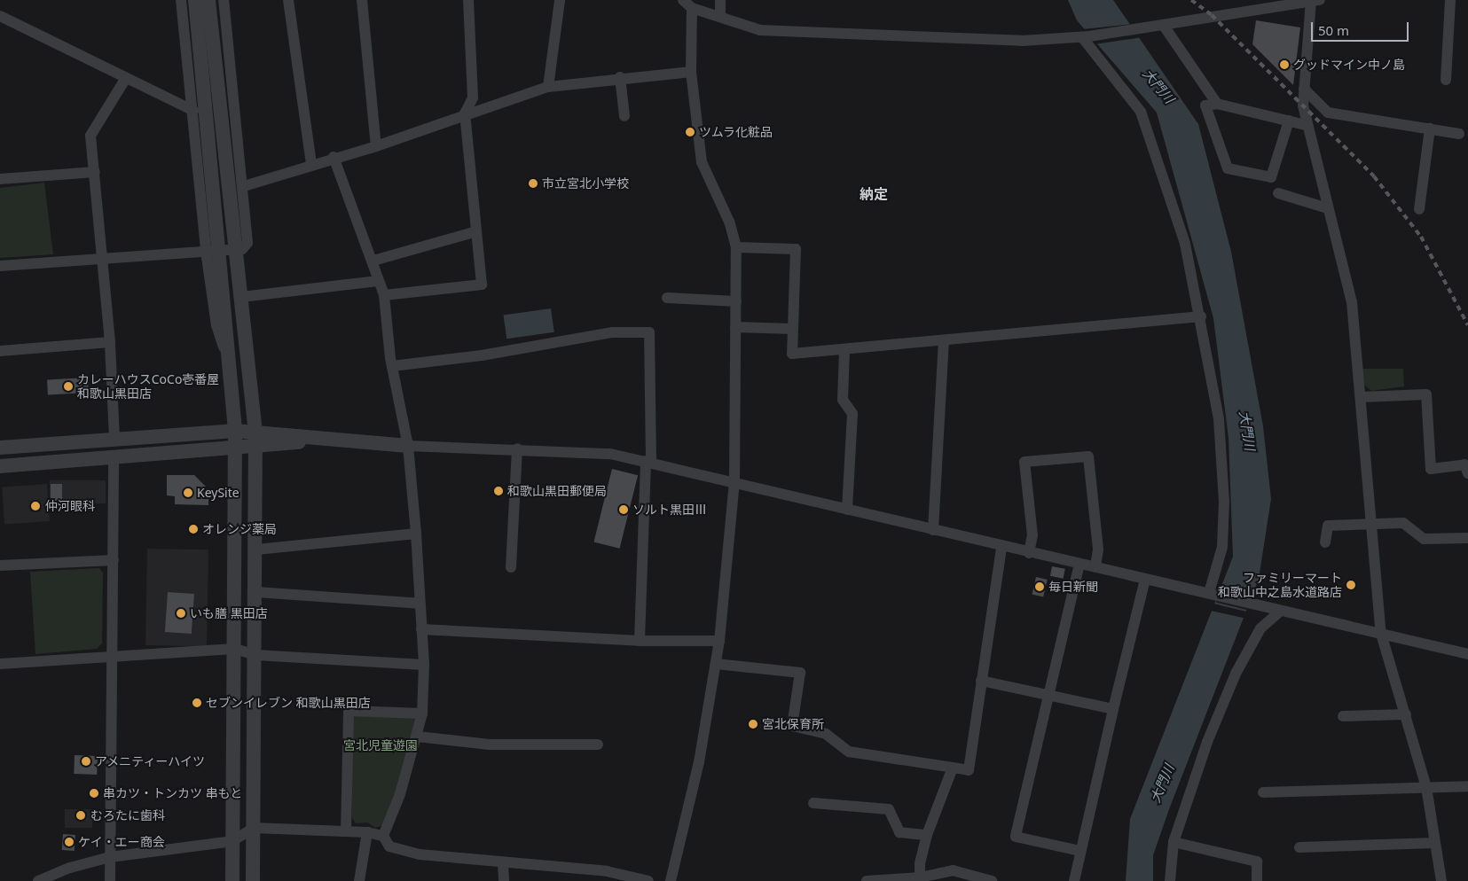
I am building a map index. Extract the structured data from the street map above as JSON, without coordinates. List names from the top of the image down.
{
  "districts": ["納定"],
  "water": ["大門川"],
  "parks": ["宮北児童遊園"],
  "places": [
    "グッドマイン中ノ島",
    "ツムラ化粧品",
    "市立宮北小学校",
    "カレーハウスCoCo壱番屋 和歌山黒田店",
    "和歌山黒田郵便局",
    "KeySite",
    "仲河眼科",
    "ソルト黒田Ⅲ",
    "オレンジ薬局",
    "ファミリーマート 和歌山中之島水道路店",
    "毎日新聞",
    "いも膳 黒田店",
    "セブンイレブン 和歌山黒田店",
    "宮北保育所",
    "アメニティーハイツ",
    "串カツ・トンカツ 串もと",
    "むろたに歯科",
    "ケイ・エー商会"
  ],
  "scale_bar": "50 m"
}
